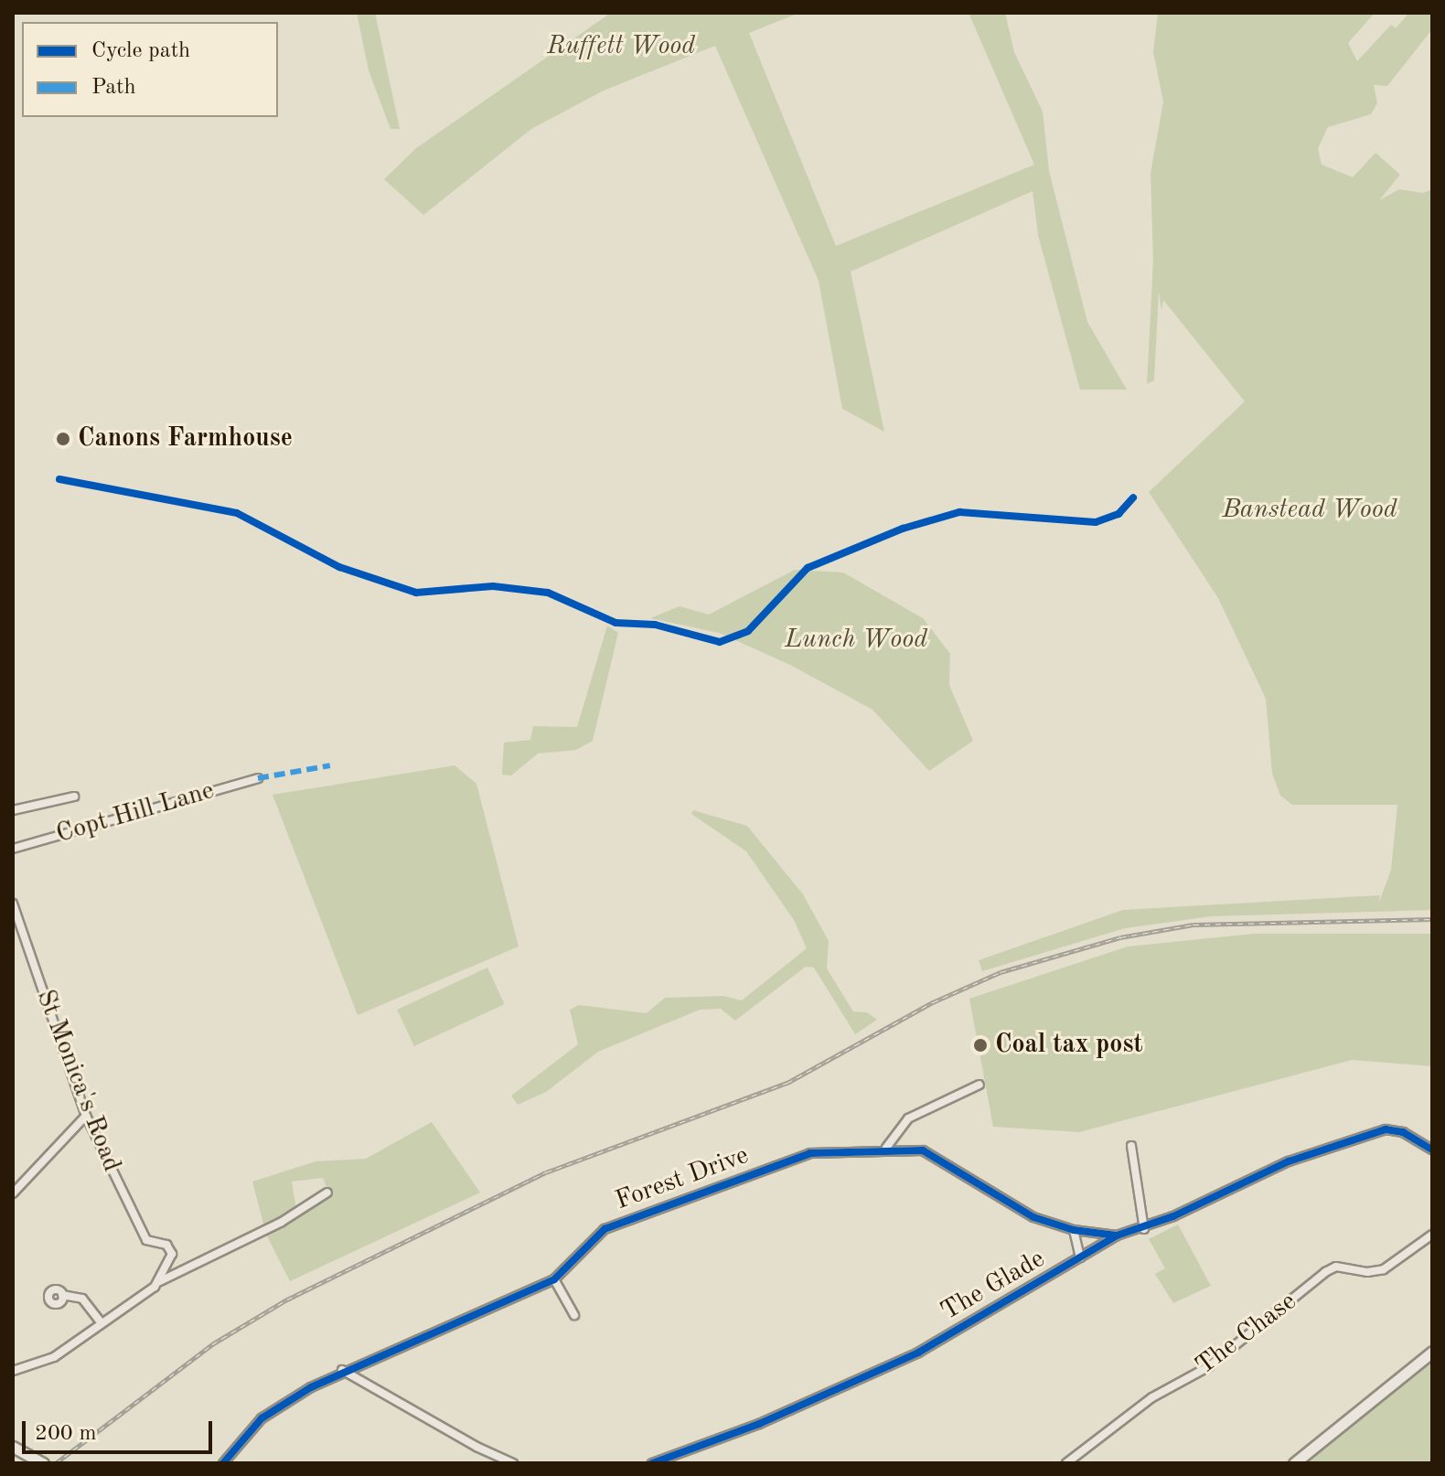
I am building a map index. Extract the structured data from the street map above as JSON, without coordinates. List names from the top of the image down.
{
  "streets": {
    "street": [
      "Copt Hill Lane",
      "St Monica's Road",
      "Forest Drive",
      "The Glade",
      "The Chase"
    ]
  },
  "crossings": [
    ["Forest Drive", "The Glade"]
  ],
  "parks": ["Ruffett Wood", "Banstead Wood", "Lunch Wood"],
  "places": ["Canons Farmhouse", "Coal tax post"],
  "legend": ["Cycle path", "Path"],
  "scale_bar": "200 m"
}
